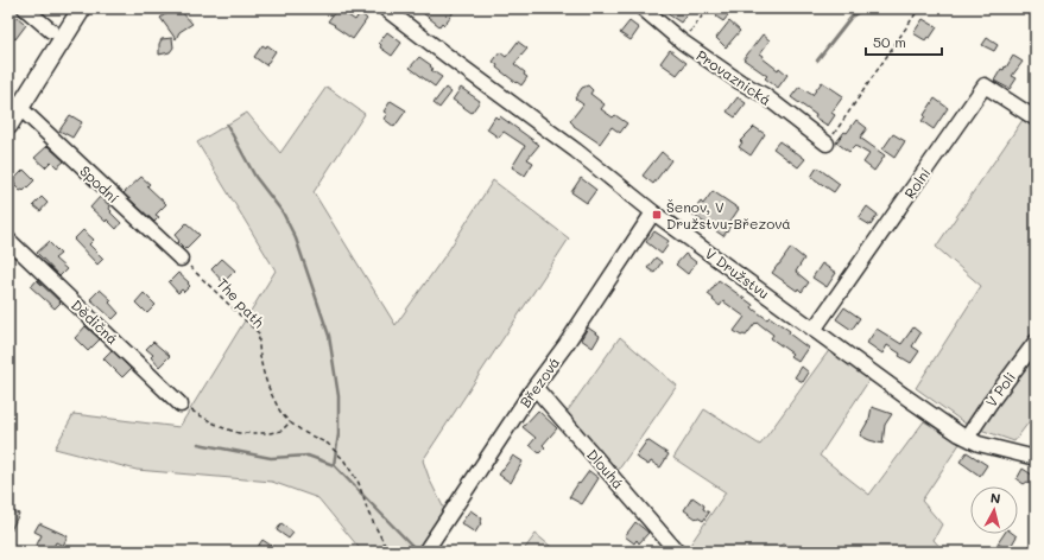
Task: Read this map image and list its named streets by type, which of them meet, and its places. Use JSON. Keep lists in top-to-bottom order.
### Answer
{
  "streets": {
    "street": [
      "Provaznická",
      "Rolní",
      "Spodní",
      "V Družstvu",
      "Dědičná",
      "Březová",
      "V Poli",
      "Dlouhá"
    ],
    "path": ["The path"]
  },
  "crossings": [
    ["Rolní", "V Družstvu"],
    ["Spodní", "The path"],
    ["V Družstvu", "Březová"],
    ["V Družstvu", "V Poli"],
    ["Březová", "Dlouhá"]
  ],
  "places": {
    "transit": ["Šenov, V Družstvu-Březová"]
  },
  "scale_bar": "50 m",
  "north": "top"
}
